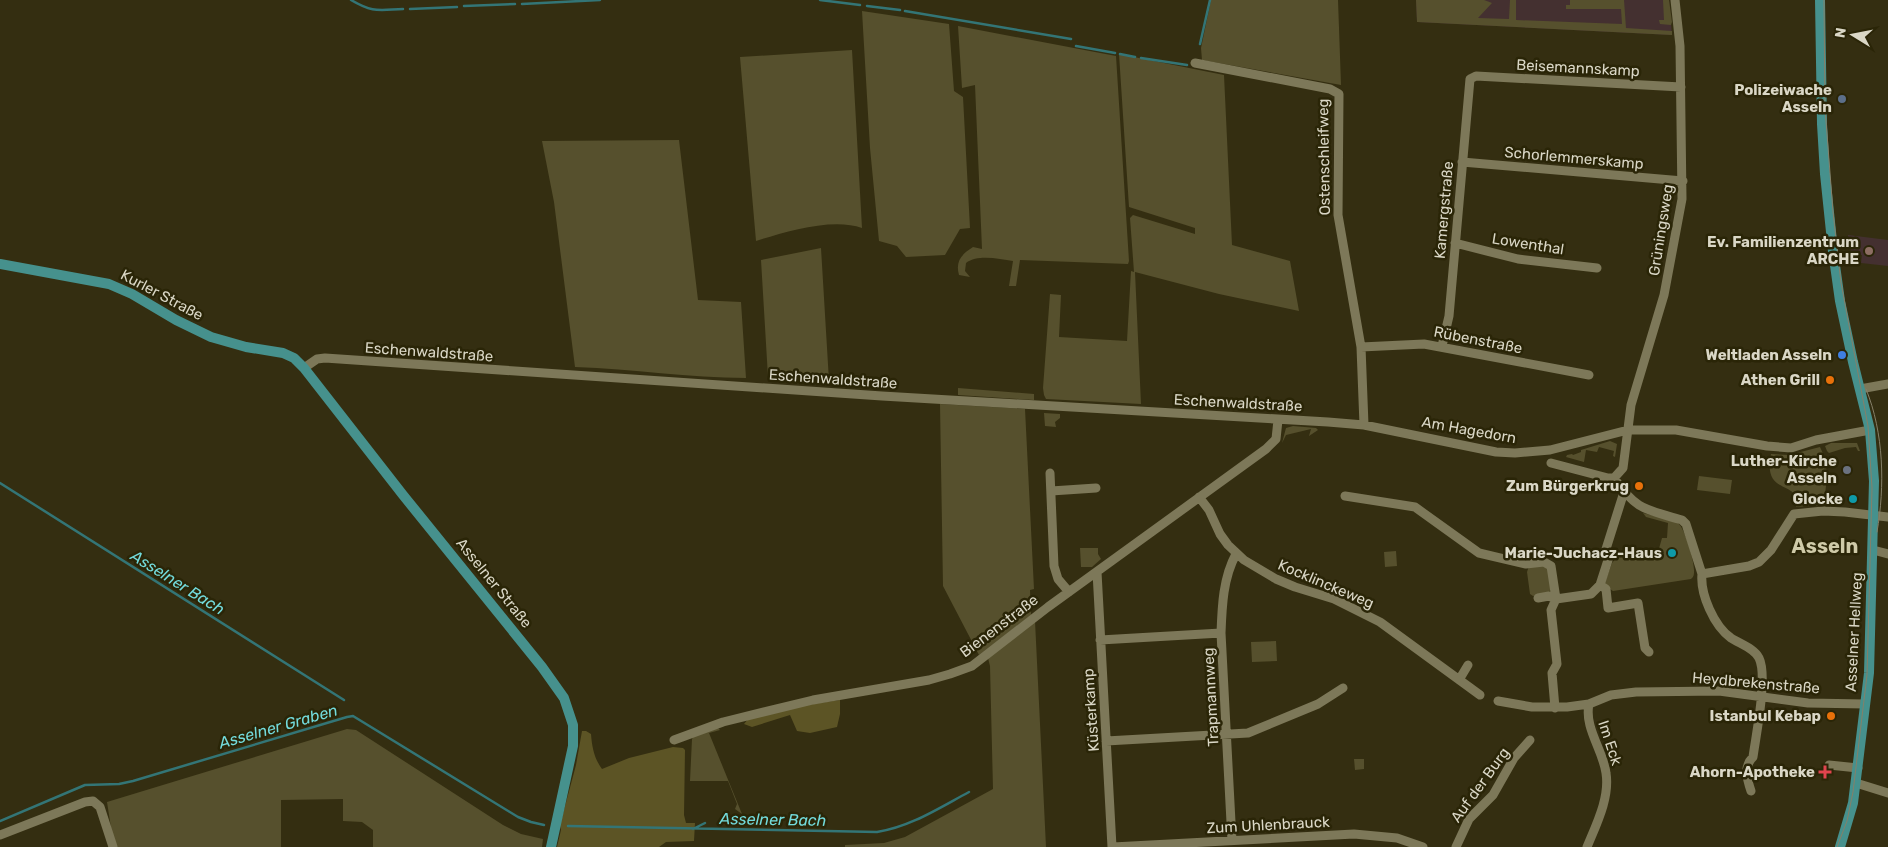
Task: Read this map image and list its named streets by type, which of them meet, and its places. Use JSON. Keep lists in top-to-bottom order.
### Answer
{
  "streets": {
    "main road": ["Kurler Straße", "Asselner Straße", "Asselner Hellweg"],
    "street": [
      "Beisemannskamp",
      "Ostenschleifweg",
      "Schorlemmerskamp",
      "Kamergstraße",
      "Grüningsweg",
      "Lowenthal",
      "Rübenstraße",
      "Eschenwaldstraße",
      "Am Hagedorn",
      "Kocklinckeweg",
      "Bienenstraße",
      "Heydbrekenstraße",
      "Trapmannweg",
      "Küsterkamp",
      "Im Eck",
      "Auf der Burg",
      "Zum Uhlenbrauck"
    ]
  },
  "crossings": [
    ["Beisemannskamp", "Kamergstraße"],
    ["Beisemannskamp", "Grüningsweg"],
    ["Ostenschleifweg", "Rübenstraße"],
    ["Ostenschleifweg", "Eschenwaldstraße"],
    ["Ostenschleifweg", "Am Hagedorn"],
    ["Schorlemmerskamp", "Kamergstraße"],
    ["Schorlemmerskamp", "Grüningsweg"],
    ["Kamergstraße", "Lowenthal"],
    ["Kamergstraße", "Rübenstraße"],
    ["Grüningsweg", "Am Hagedorn"],
    ["Kurler Straße", "Eschenwaldstraße"],
    ["Kurler Straße", "Asselner Straße"],
    ["Eschenwaldstraße", "Am Hagedorn"],
    ["Eschenwaldstraße", "Asselner Straße"],
    ["Eschenwaldstraße", "Bienenstraße"],
    ["Am Hagedorn", "Asselner Hellweg"],
    ["Kocklinckeweg", "Bienenstraße"],
    ["Kocklinckeweg", "Trapmannweg"],
    ["Bienenstraße", "Küsterkamp"],
    ["Asselner Hellweg", "Heydbrekenstraße"],
    ["Heydbrekenstraße", "Im Eck"],
    ["Trapmannweg", "Zum Uhlenbrauck"],
    ["Küsterkamp", "Zum Uhlenbrauck"]
  ],
  "districts": ["Asseln"],
  "water": ["Asselner Bach", "Asselner Graben"],
  "places": {
    "other": [
      "Polizeiwache Asseln",
      "Ev. Familienzentrum ARCHE",
      "Weltladen Asseln",
      "Athen Grill",
      "Luther-Kirche Asseln",
      "Zum Bürgerkrug",
      "Glocke",
      "Marie-Juchacz-Haus",
      "Istanbul Kebap"
    ],
    "health": ["Ahorn-Apotheke"]
  },
  "north": "left"
}
